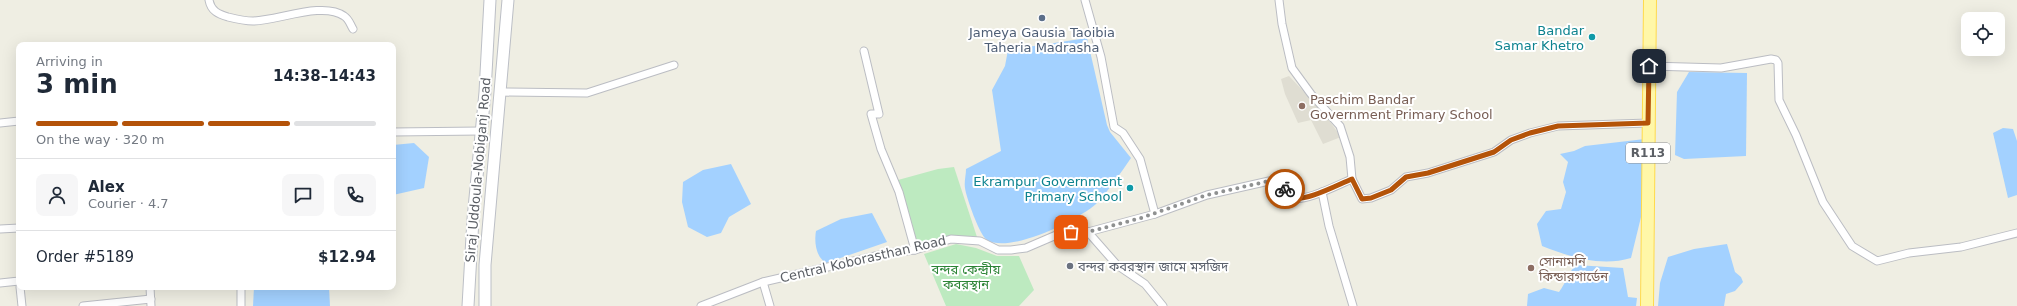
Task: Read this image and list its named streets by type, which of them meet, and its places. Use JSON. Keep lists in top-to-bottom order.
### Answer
{
  "streets": {
    "main road": ["R113", "Siraj Uddoula-Nobiganj Road"],
    "street": ["Central Koborasthan Road"]
  },
  "parks": ["বন্দর কেন্দ্রীয় কবরস্থান"],
  "places": [
    "Jameya Gausia Taoibia Taheria Madrasha",
    "Bandar Samar Khetro",
    "Paschim Bandar Government Primary School",
    "Ekrampur Government Primary School",
    "বন্দর কবরস্থান জামে মসজিদ",
    "সোনামনি কিন্ডারগার্ডেন"
  ],
  "page": {
    "heading": ["3 min", "Arriving in", "14:38–14:43"],
    "panel": [
      "Alex",
      "Courier · 4.7",
      "Order #5189",
      "$12.94"
    ],
    "bar": "On the way · 320 m"
  }
}
